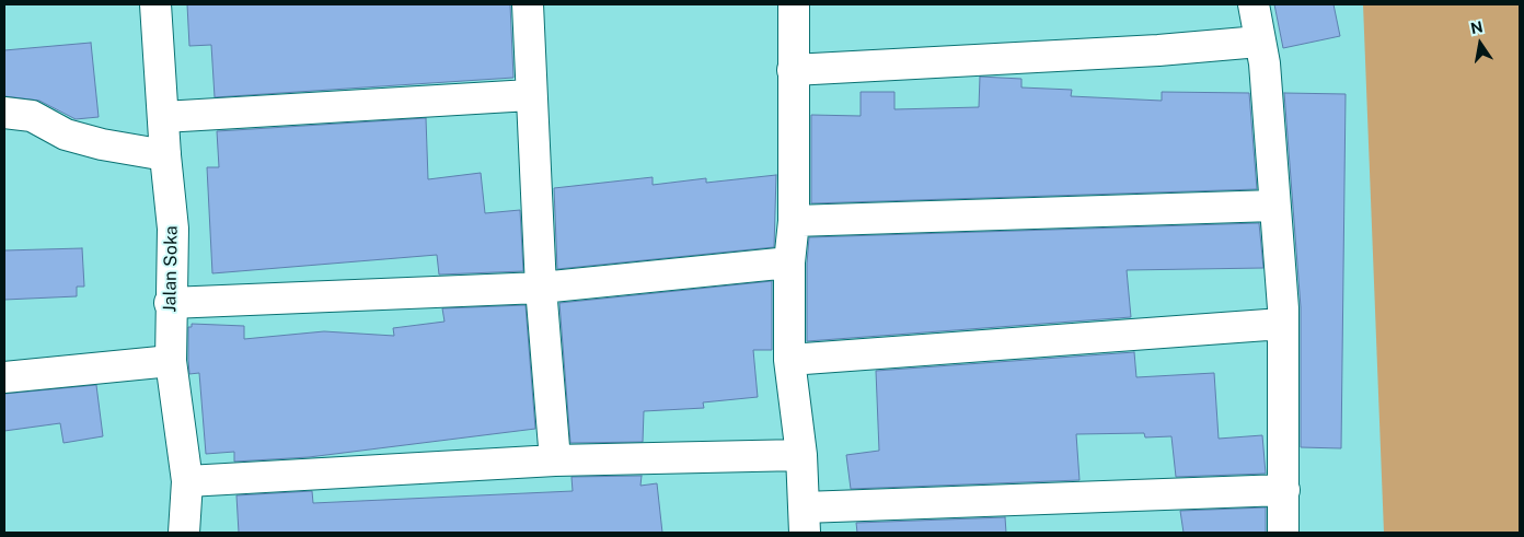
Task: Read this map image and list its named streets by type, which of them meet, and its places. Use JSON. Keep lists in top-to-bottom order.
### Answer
{
  "streets": {
    "street": ["Jalan Soka"]
  },
  "north": "top"
}
